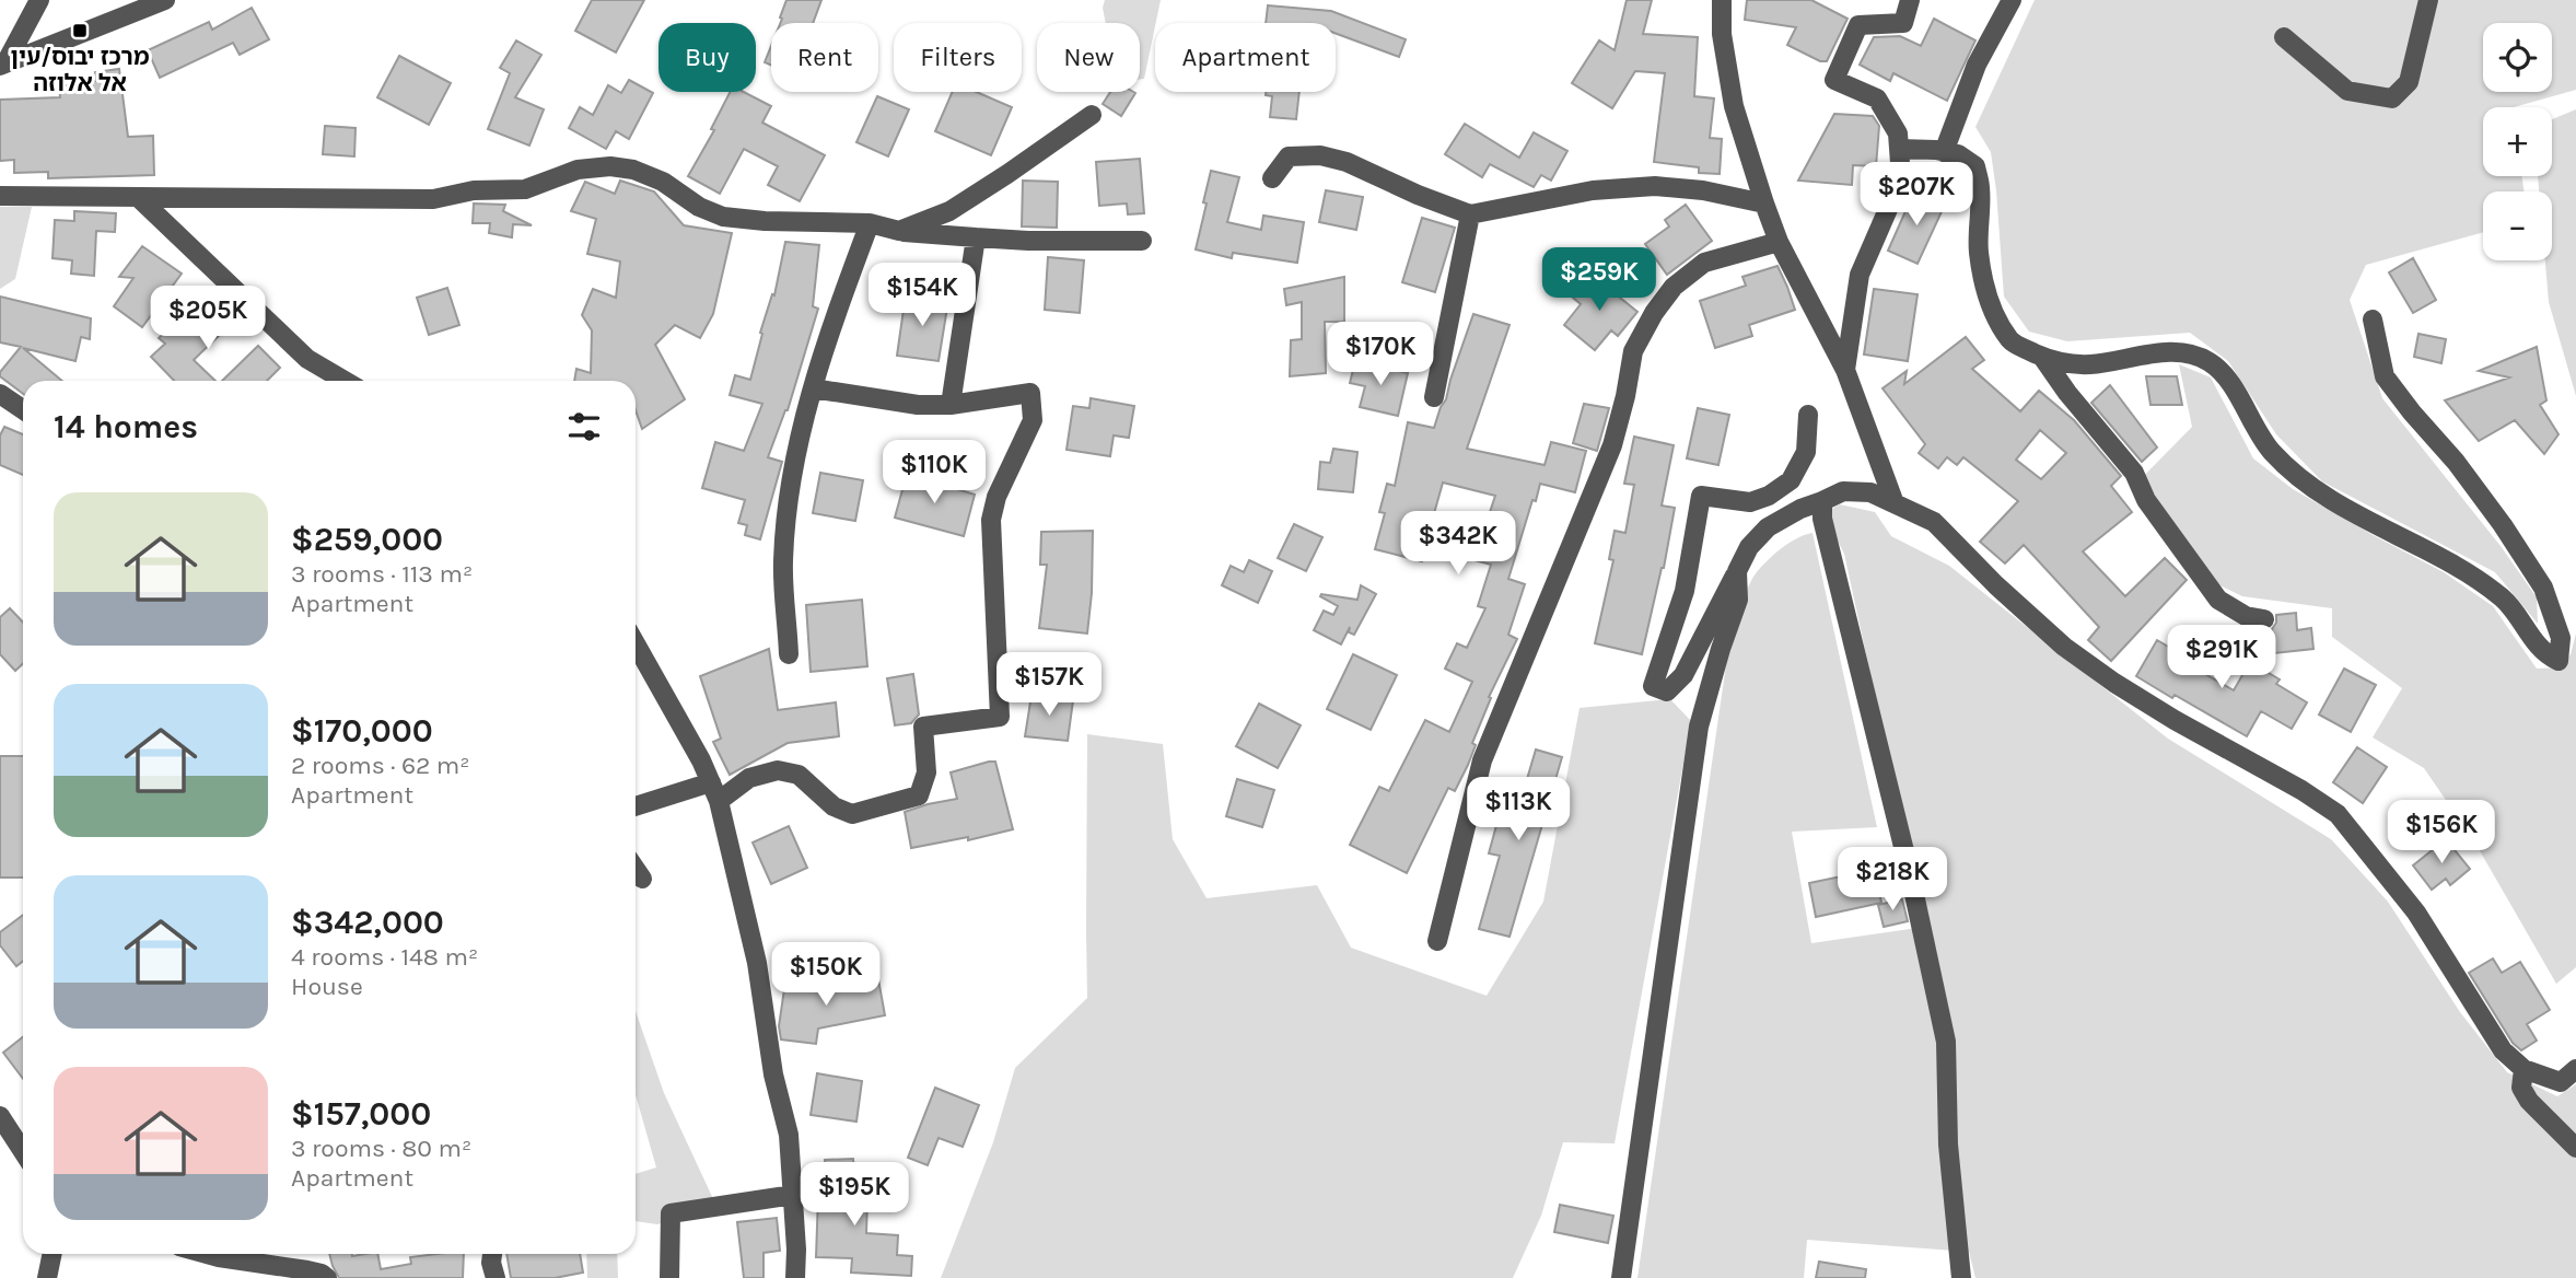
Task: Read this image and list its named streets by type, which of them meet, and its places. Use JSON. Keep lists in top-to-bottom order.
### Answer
{
  "places": {
    "transit": ["מרכז יבוס/עין אל אלוזה"]
  },
  "page": {
    "map_buttons": ["+", "−"],
    "chip": [
      "Buy",
      "Rent",
      "Filters",
      "New",
      "Apartment"
    ],
    "price": [
      "$207K",
      "$259K",
      "$154K",
      "$205K",
      "$170K",
      "$110K",
      "$342K",
      "$291K",
      "$157K",
      "$113K",
      "$156K",
      "$218K",
      "$150K",
      "$195K"
    ],
    "heading": "14 homes",
    "list": [
      {
        "name": "$259,000",
        "note": "3 rooms · 113 m² · Apartment"
      },
      {
        "name": "$170,000",
        "note": "2 rooms · 62 m² · Apartment"
      },
      {
        "name": "$342,000",
        "note": "4 rooms · 148 m² · House"
      },
      {
        "name": "$157,000",
        "note": "3 rooms · 80 m² · Apartment"
      }
    ]
  }
}
